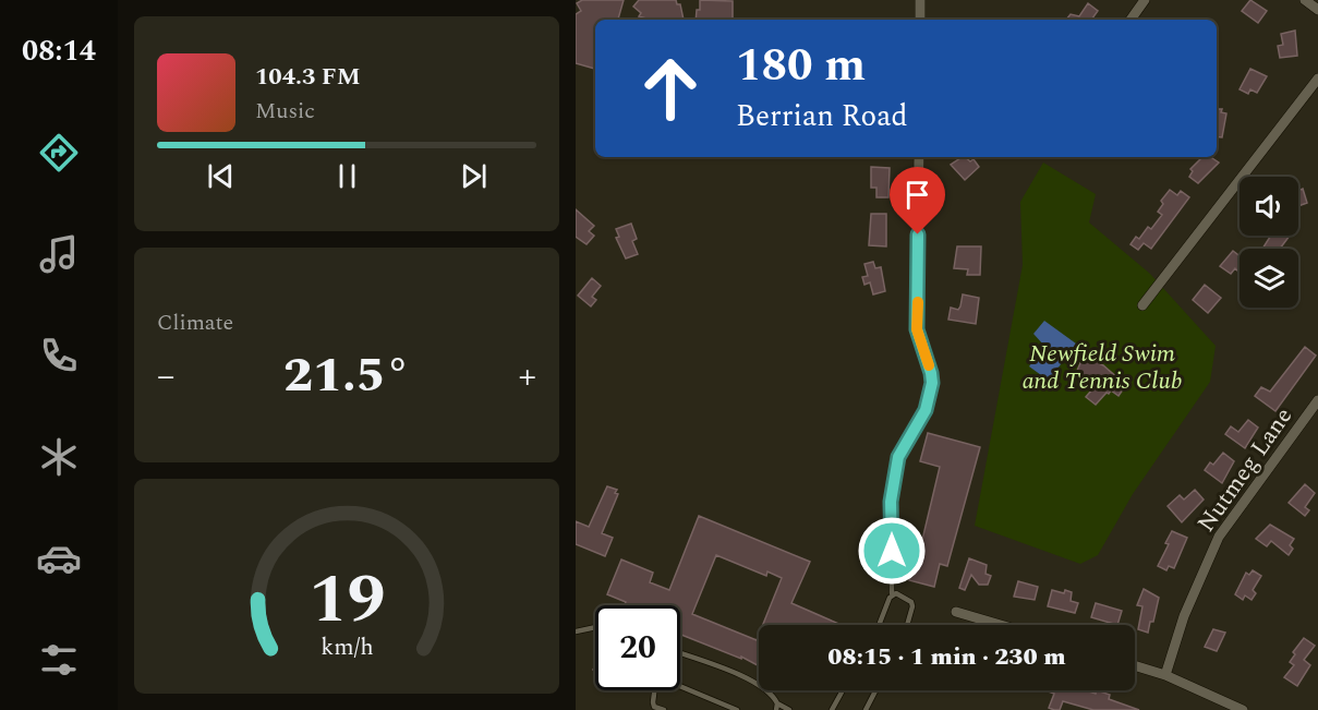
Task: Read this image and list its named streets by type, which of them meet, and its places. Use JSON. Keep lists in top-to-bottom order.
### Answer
{
  "streets": {
    "street": ["Nutmeg Lane"]
  },
  "parks": ["Newfield Swim and Tennis Club"],
  "page": {
    "tabs": "08:14",
    "turn": ["180 m", "Berrian Road"],
    "song": ["104.3 FM", "Music"],
    "tile": "Climate",
    "heat": ["−", "21.5°", "+"],
    "limit": "20",
    "trip": "08:15 · 1 min · 230 m",
    "gauge": ["19", "km/h"]
  }
}
